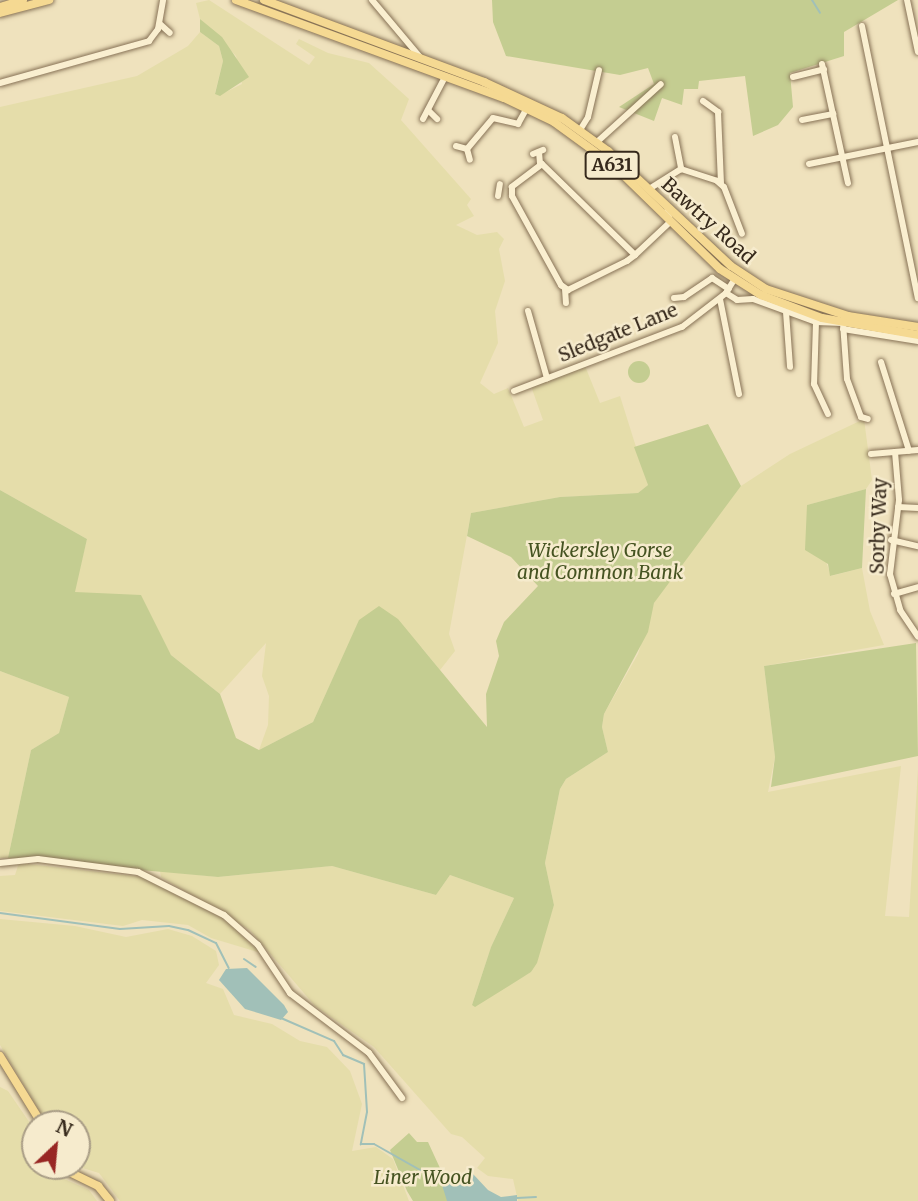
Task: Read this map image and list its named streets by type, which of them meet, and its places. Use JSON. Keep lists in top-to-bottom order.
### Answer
{
  "streets": {
    "main road": ["A631", "Bawtry Road"],
    "street": ["Sledgate Lane", "Sorby Way"]
  },
  "crossings": [
    ["A631", "Bawtry Road"],
    ["Bawtry Road", "Sledgate Lane"]
  ],
  "parks": ["Wickersley Gorse and Common Bank", "Liner Wood"],
  "north": "top right"
}
